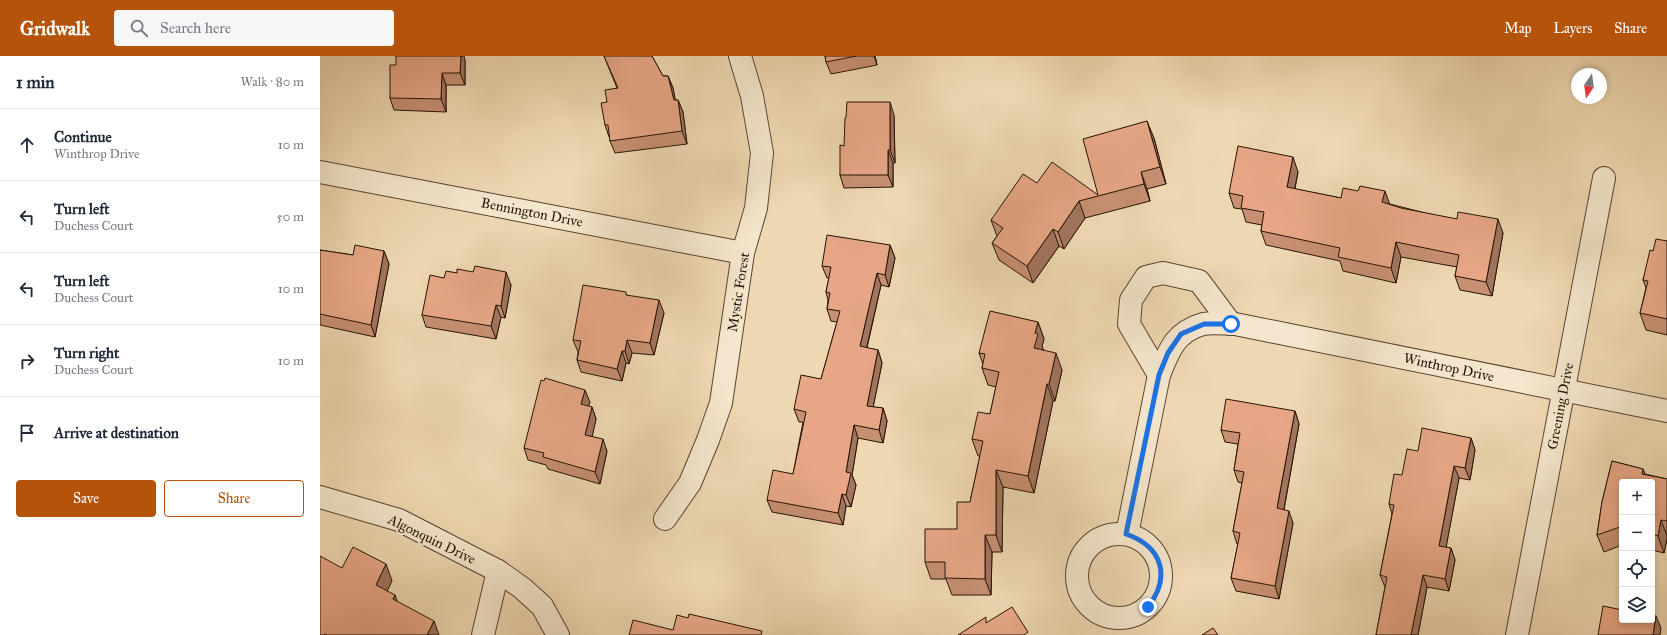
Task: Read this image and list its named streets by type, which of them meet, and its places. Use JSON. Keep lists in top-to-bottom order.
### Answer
{
  "streets": {
    "street": [
      "Bennington Drive",
      "Mystic Forest",
      "Winthrop Drive",
      "Greening Drive",
      "Algonquin Drive"
    ]
  },
  "crossings": [
    ["Bennington Drive", "Mystic Forest"],
    ["Winthrop Drive", "Greening Drive"]
  ],
  "north": "bottom",
  "page": {
    "header": "Gridwalk",
    "search": "Search here",
    "nav": ["Map", "Layers", "Share"],
    "heading": ["1 min", "Walk · 80 m"],
    "list": [
      ["Continue", "Winthrop Drive", "10 m"],
      ["Turn left", "Duchess Court", "50 m"],
      ["Turn left", "Duchess Court", "10 m"],
      ["Turn right", "Duchess Court", "10 m"],
      "Arrive at destination"
    ],
    "buttons": ["Save", "Share"],
    "map_buttons": ["+", "−"]
  }
}
